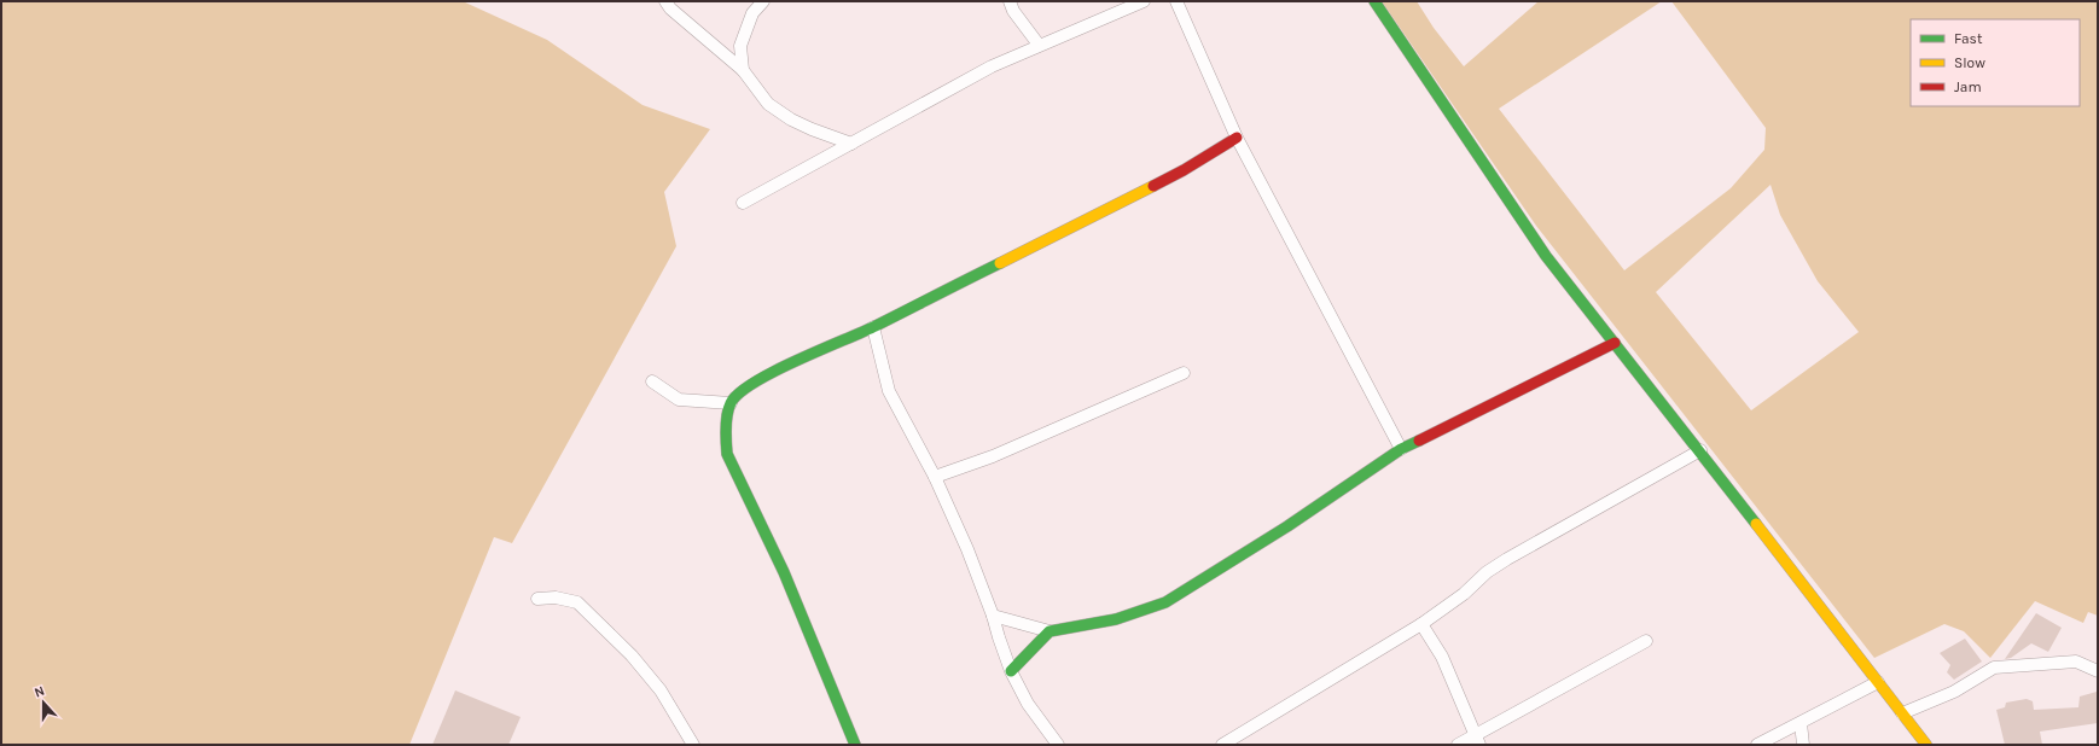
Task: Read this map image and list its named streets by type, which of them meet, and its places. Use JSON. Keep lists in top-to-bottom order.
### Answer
{
  "legend": ["Fast", "Slow", "Jam"],
  "north": "top"
}
